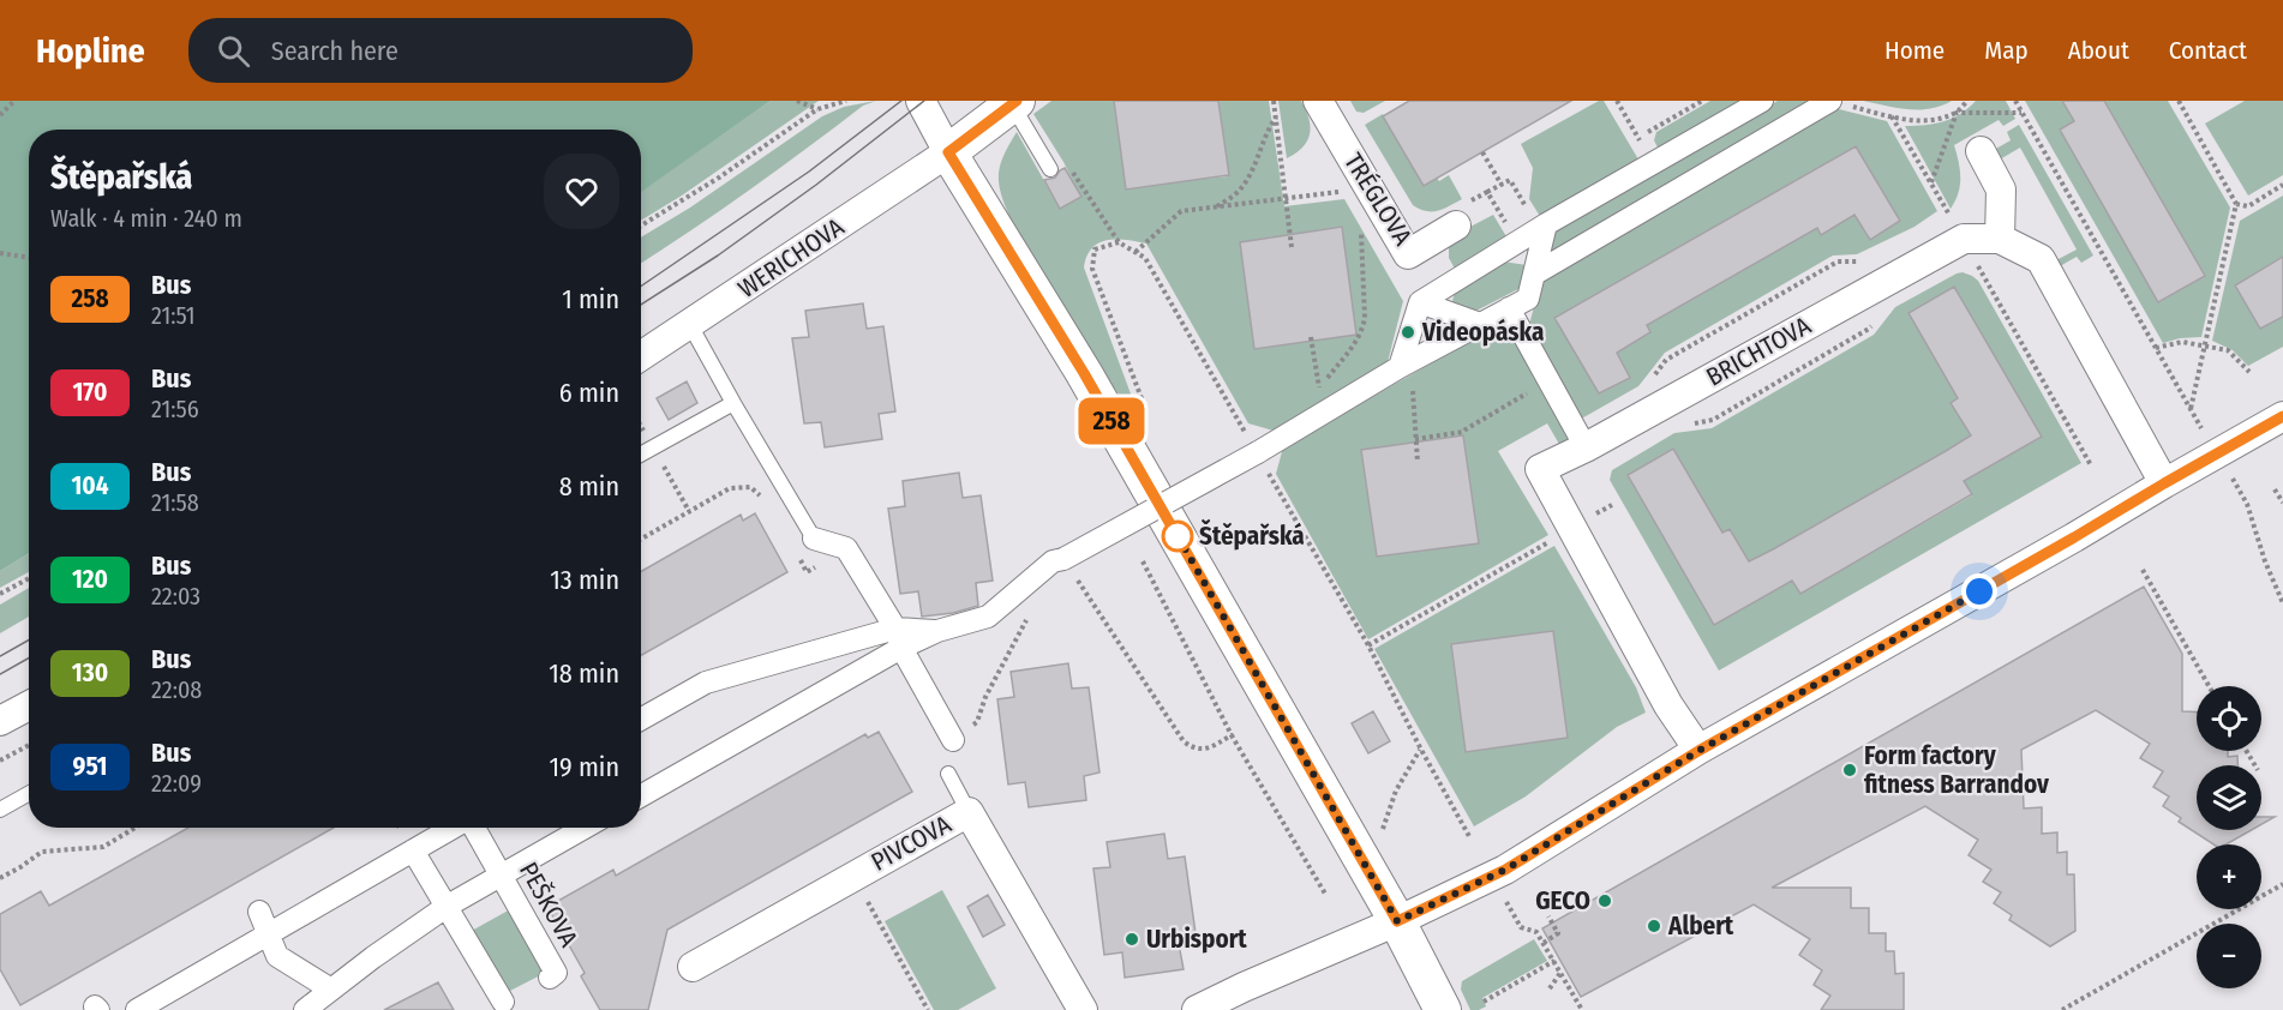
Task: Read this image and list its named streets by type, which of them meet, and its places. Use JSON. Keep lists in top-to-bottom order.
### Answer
{
  "streets": {
    "street": [
      "TRÉGLOVA",
      "WERICHOVA",
      "BRICHTOVA",
      "PIVCOVA",
      "PEŠKOVA"
    ]
  },
  "places": [
    "Videopáska",
    "Štěpařská",
    "Form factory fitness Barrandov",
    "GECO",
    "Albert",
    "Urbisport"
  ],
  "lines": ["bus line 258"],
  "page": {
    "header": "Hopline",
    "search": "Search here",
    "nav": [
      "Home",
      "Map",
      "About",
      "Contact"
    ],
    "on_map": "258",
    "heading": ["Štěpařská", "Walk · 4 min · 240 m"],
    "list": [
      {
        "mark": "258",
        "name": "Bus",
        "note": "21:51",
        "value": "1 min"
      },
      {
        "mark": "170",
        "name": "Bus",
        "note": "21:56",
        "value": "6 min"
      },
      {
        "mark": "104",
        "name": "Bus",
        "note": "21:58",
        "value": "8 min"
      },
      {
        "mark": "120",
        "name": "Bus",
        "note": "22:03",
        "value": "13 min"
      },
      {
        "mark": "130",
        "name": "Bus",
        "note": "22:08",
        "value": "18 min"
      },
      {
        "mark": "951",
        "name": "Bus",
        "note": "22:09",
        "value": "19 min"
      }
    ],
    "map_buttons": ["+", "−"]
  }
}
